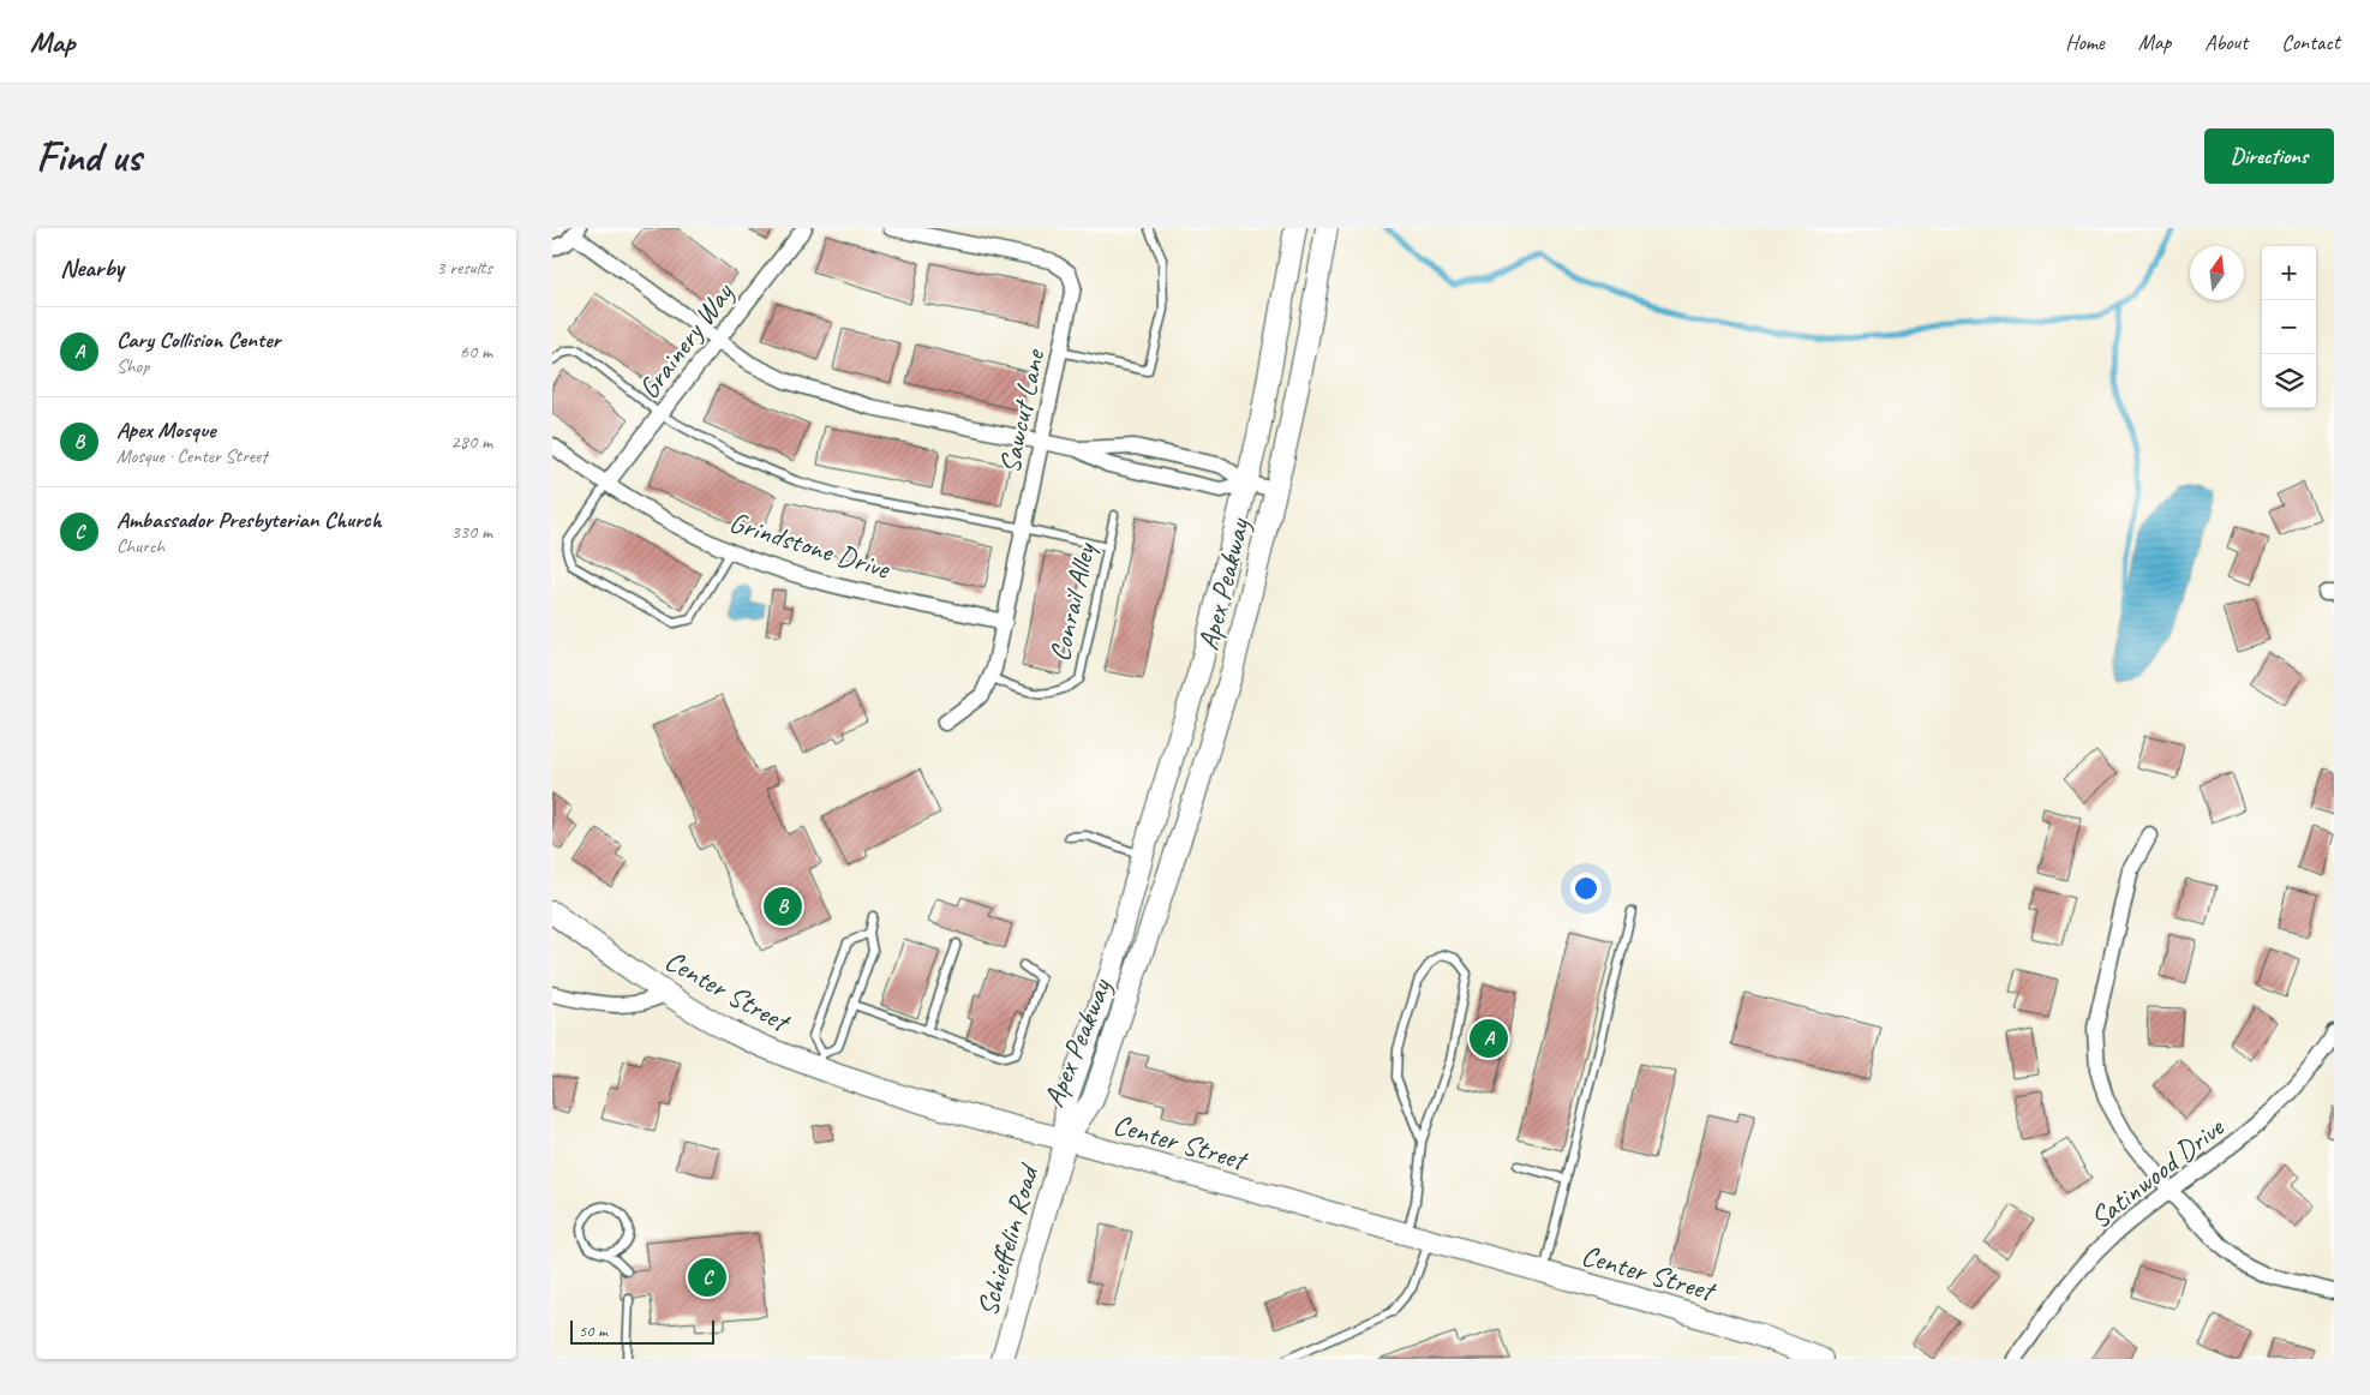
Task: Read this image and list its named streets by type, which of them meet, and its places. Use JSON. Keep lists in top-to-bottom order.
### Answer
{
  "streets": {
    "main road": ["Apex Peakway", "Center Street", "Schieffelin Road"],
    "street": [
      "Grainery Way",
      "Sawcut Lane",
      "Grindstone Drive",
      "Satinwood Drive"
    ],
    "lane": ["Conrail Alley"]
  },
  "crossings": [
    ["Grainery Way", "Grindstone Drive"],
    ["Sawcut Lane", "Grindstone Drive"],
    ["Sawcut Lane", "Conrail Alley"],
    ["Apex Peakway", "Center Street"],
    ["Apex Peakway", "Schieffelin Road"],
    ["Center Street", "Schieffelin Road"]
  ],
  "scale_bar": "50 m",
  "north": "top",
  "page": {
    "header": "Map",
    "nav": [
      "Home",
      "Map",
      "About",
      "Contact"
    ],
    "buttons": "Directions",
    "title": "Find us",
    "heading": ["Nearby", "3 results"],
    "map_buttons": ["+", "−"],
    "list": [
      {
        "mark": "A",
        "name": "Cary Collision Center",
        "note": "Shop",
        "value": "60 m"
      },
      {
        "mark": "B",
        "name": "Apex Mosque",
        "note": "Mosque · Center Street",
        "value": "280 m"
      },
      {
        "mark": "C",
        "name": "Ambassador Presbyterian Church",
        "note": "Church",
        "value": "330 m"
      }
    ],
    "pins": ["B", "A", "C"],
    "scale": "50 m"
  }
}
